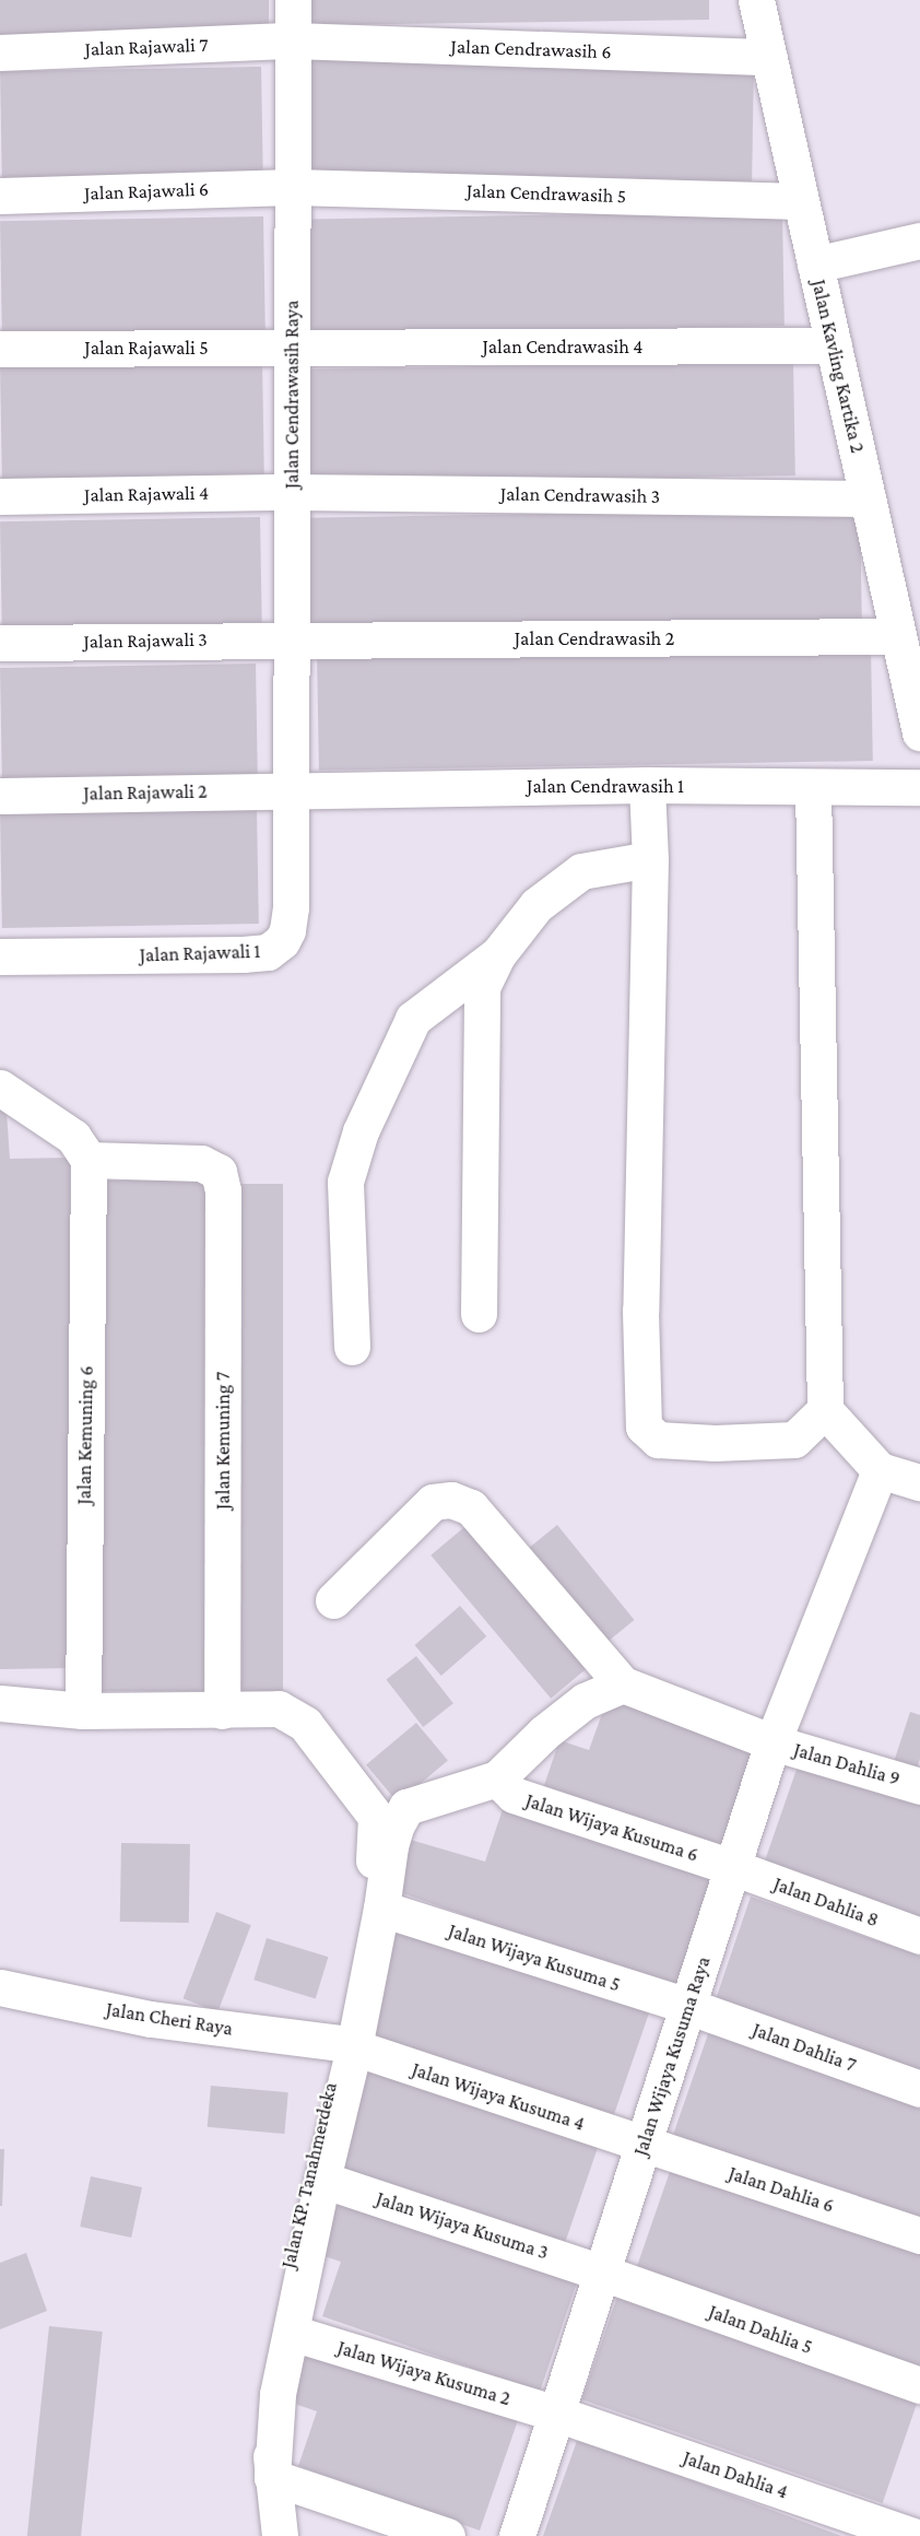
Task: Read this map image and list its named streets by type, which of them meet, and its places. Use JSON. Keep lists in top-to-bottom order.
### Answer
{
  "streets": {
    "street": [
      "Jalan Rajawali 7",
      "Jalan Cendrawasih 6",
      "Jalan Rajawali 6",
      "Jalan Cendrawasih 5",
      "Jalan Cendrawasih 4",
      "Jalan Rajawali 5",
      "Jalan Kavling Kartika 2",
      "Jalan Cendrawasih Raya",
      "Jalan Rajawali 4",
      "Jalan Cendrawasih 3",
      "Jalan Cendrawasih 2",
      "Jalan Rajawali 3",
      "Jalan Cendrawasih 1",
      "Jalan Rajawali 2",
      "Jalan Rajawali 1",
      "Jalan Kemuning 6",
      "Jalan Kemuning 7",
      "Jalan Dahlia 9",
      "Jalan Wijaya Kusuma 6",
      "Jalan Dahlia 8",
      "Jalan Wijaya Kusuma 5",
      "Jalan Cheri Raya",
      "Jalan Dahlia 7",
      "Jalan Wijaya Kusuma Raya",
      "Jalan Wijaya Kusuma 4",
      "Jalan KP. Tanahmerdeka",
      "Jalan Dahlia 6",
      "Jalan Wijaya Kusuma 3",
      "Jalan Dahlia 5",
      "Jalan Wijaya Kusuma 2",
      "Jalan Dahlia 4"
    ]
  },
  "crossings": [
    ["Jalan Rajawali 7", "Jalan Cendrawasih 6"],
    ["Jalan Rajawali 7", "Jalan Cendrawasih Raya"],
    ["Jalan Cendrawasih 6", "Jalan Kavling Kartika 2"],
    ["Jalan Cendrawasih 6", "Jalan Cendrawasih Raya"],
    ["Jalan Rajawali 6", "Jalan Cendrawasih 5"],
    ["Jalan Rajawali 6", "Jalan Cendrawasih Raya"],
    ["Jalan Cendrawasih 5", "Jalan Kavling Kartika 2"],
    ["Jalan Cendrawasih 5", "Jalan Cendrawasih Raya"],
    ["Jalan Cendrawasih 4", "Jalan Rajawali 5"],
    ["Jalan Cendrawasih 4", "Jalan Kavling Kartika 2"],
    ["Jalan Cendrawasih 4", "Jalan Cendrawasih Raya"],
    ["Jalan Rajawali 5", "Jalan Cendrawasih Raya"],
    ["Jalan Kavling Kartika 2", "Jalan Cendrawasih 3"],
    ["Jalan Kavling Kartika 2", "Jalan Cendrawasih 2"],
    ["Jalan Cendrawasih Raya", "Jalan Rajawali 4"],
    ["Jalan Cendrawasih Raya", "Jalan Cendrawasih 3"],
    ["Jalan Cendrawasih Raya", "Jalan Cendrawasih 2"],
    ["Jalan Cendrawasih Raya", "Jalan Rajawali 3"],
    ["Jalan Cendrawasih Raya", "Jalan Cendrawasih 1"],
    ["Jalan Cendrawasih Raya", "Jalan Rajawali 2"],
    ["Jalan Cendrawasih Raya", "Jalan Rajawali 1"],
    ["Jalan Rajawali 4", "Jalan Cendrawasih 3"],
    ["Jalan Cendrawasih 2", "Jalan Rajawali 3"],
    ["Jalan Cendrawasih 1", "Jalan Rajawali 2"],
    ["Jalan Cendrawasih 1", "Jalan Rajawali 1"],
    ["Jalan Rajawali 2", "Jalan Rajawali 1"],
    ["Jalan Kemuning 6", "Jalan Kemuning 7"],
    ["Jalan Dahlia 9", "Jalan Wijaya Kusuma Raya"],
    ["Jalan Wijaya Kusuma 6", "Jalan Dahlia 8"],
    ["Jalan Wijaya Kusuma 6", "Jalan Wijaya Kusuma Raya"],
    ["Jalan Dahlia 8", "Jalan Wijaya Kusuma Raya"],
    ["Jalan Wijaya Kusuma 5", "Jalan Dahlia 7"],
    ["Jalan Wijaya Kusuma 5", "Jalan Wijaya Kusuma Raya"],
    ["Jalan Cheri Raya", "Jalan Wijaya Kusuma 4"],
    ["Jalan Cheri Raya", "Jalan KP. Tanahmerdeka"],
    ["Jalan Dahlia 7", "Jalan Wijaya Kusuma Raya"],
    ["Jalan Wijaya Kusuma Raya", "Jalan Wijaya Kusuma 4"],
    ["Jalan Wijaya Kusuma Raya", "Jalan Dahlia 6"],
    ["Jalan Wijaya Kusuma Raya", "Jalan Wijaya Kusuma 3"],
    ["Jalan Wijaya Kusuma Raya", "Jalan Dahlia 5"],
    ["Jalan Wijaya Kusuma Raya", "Jalan Wijaya Kusuma 2"],
    ["Jalan Wijaya Kusuma Raya", "Jalan Dahlia 4"],
    ["Jalan Wijaya Kusuma 4", "Jalan KP. Tanahmerdeka"],
    ["Jalan Wijaya Kusuma 4", "Jalan Dahlia 6"],
    ["Jalan Wijaya Kusuma 3", "Jalan Dahlia 5"],
    ["Jalan Wijaya Kusuma 2", "Jalan Dahlia 4"]
  ]
}
